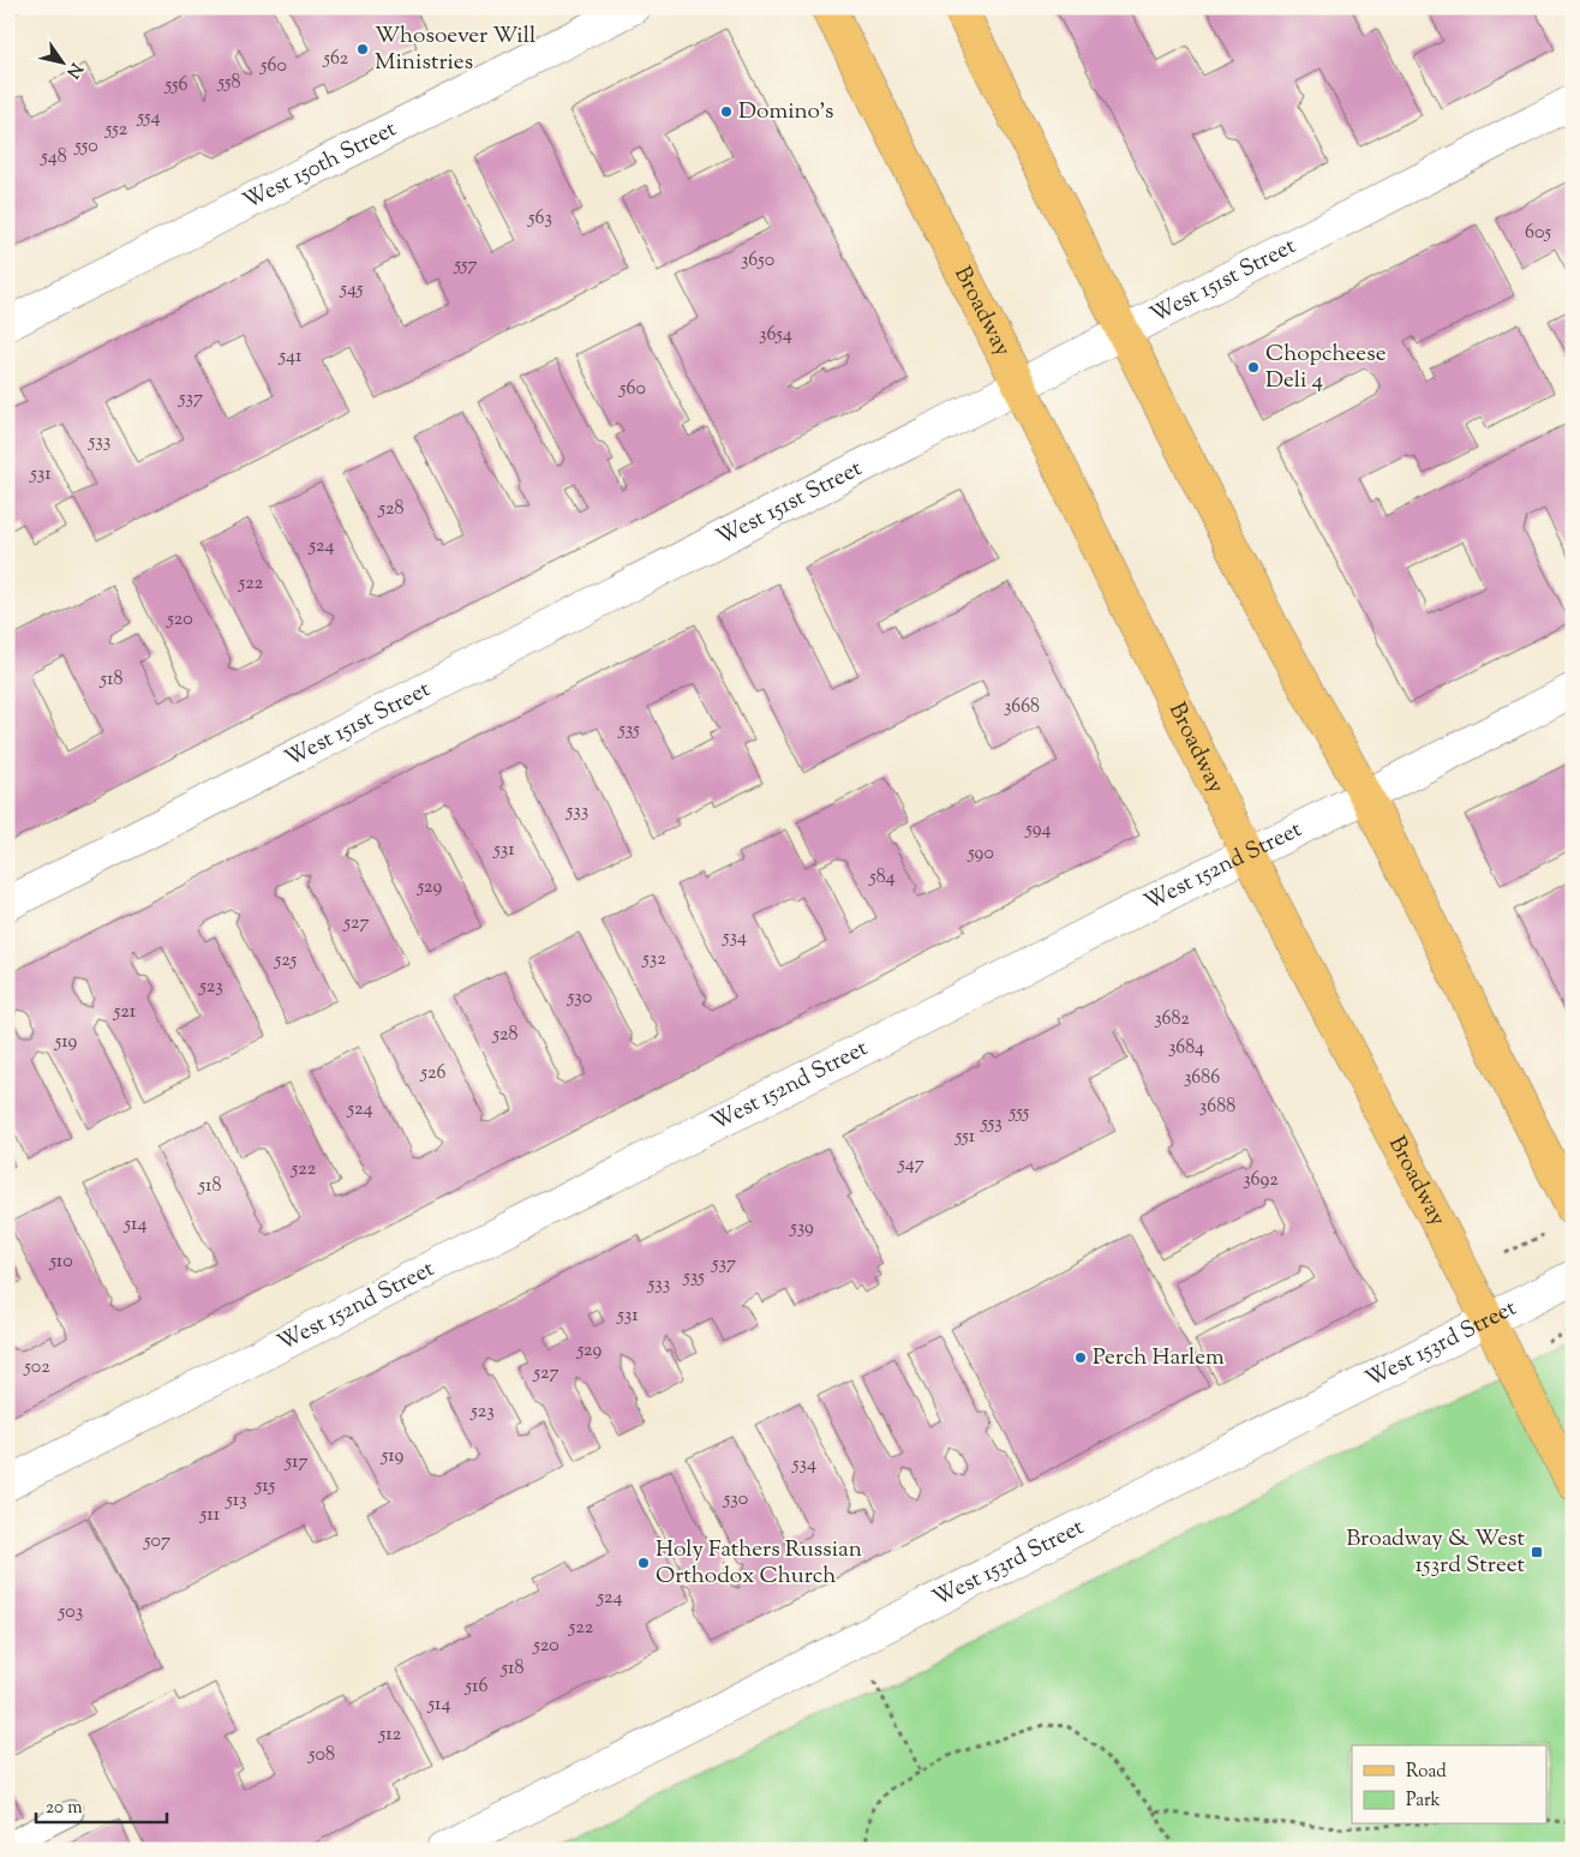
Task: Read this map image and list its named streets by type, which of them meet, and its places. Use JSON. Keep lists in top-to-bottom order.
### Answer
{
  "streets": {
    "main road": ["Broadway"],
    "street": [
      "West 150th Street",
      "West 151st Street",
      "West 152nd Street",
      "West 153rd Street"
    ]
  },
  "crossings": [
    ["West 151st Street", "Broadway"],
    ["Broadway", "West 152nd Street"],
    ["Broadway", "West 153rd Street"]
  ],
  "places": {
    "other": [
      "Whosoever Will Ministries",
      "Domino's",
      "Chopcheese Deli 4",
      "Perch Harlem",
      "Holy Fathers Russian Orthodox Church"
    ],
    "transit": ["Broadway & West 153rd Street"]
  },
  "house_numbers": [
    "562",
    "560",
    "558",
    "556",
    "554",
    "552",
    "550",
    "548",
    "563",
    "605",
    "3650",
    "557",
    "545",
    "3654",
    "541",
    "560",
    "537",
    "533",
    "531",
    "528",
    "524",
    "522",
    "520",
    "518",
    "3668",
    "535",
    "533",
    "594",
    "531",
    "590",
    "584",
    "529",
    "527",
    "534",
    "532",
    "525",
    "523",
    "530",
    "521",
    "3682",
    "528",
    "519",
    "3684",
    "526",
    "3686",
    "3688",
    "524",
    "555",
    "553",
    "551",
    "547",
    "522",
    "3692",
    "518",
    "514",
    "539",
    "510",
    "537",
    "535",
    "533",
    "531",
    "529",
    "502",
    "527",
    "523",
    "519",
    "517",
    "534",
    "515",
    "530",
    "513",
    "511",
    "507",
    "524",
    "503",
    "522",
    "520",
    "518",
    "516",
    "514",
    "512",
    "508"
  ],
  "legend": ["Road", "Park"],
  "scale_bar": "20 m",
  "north": "bottom right"
}
